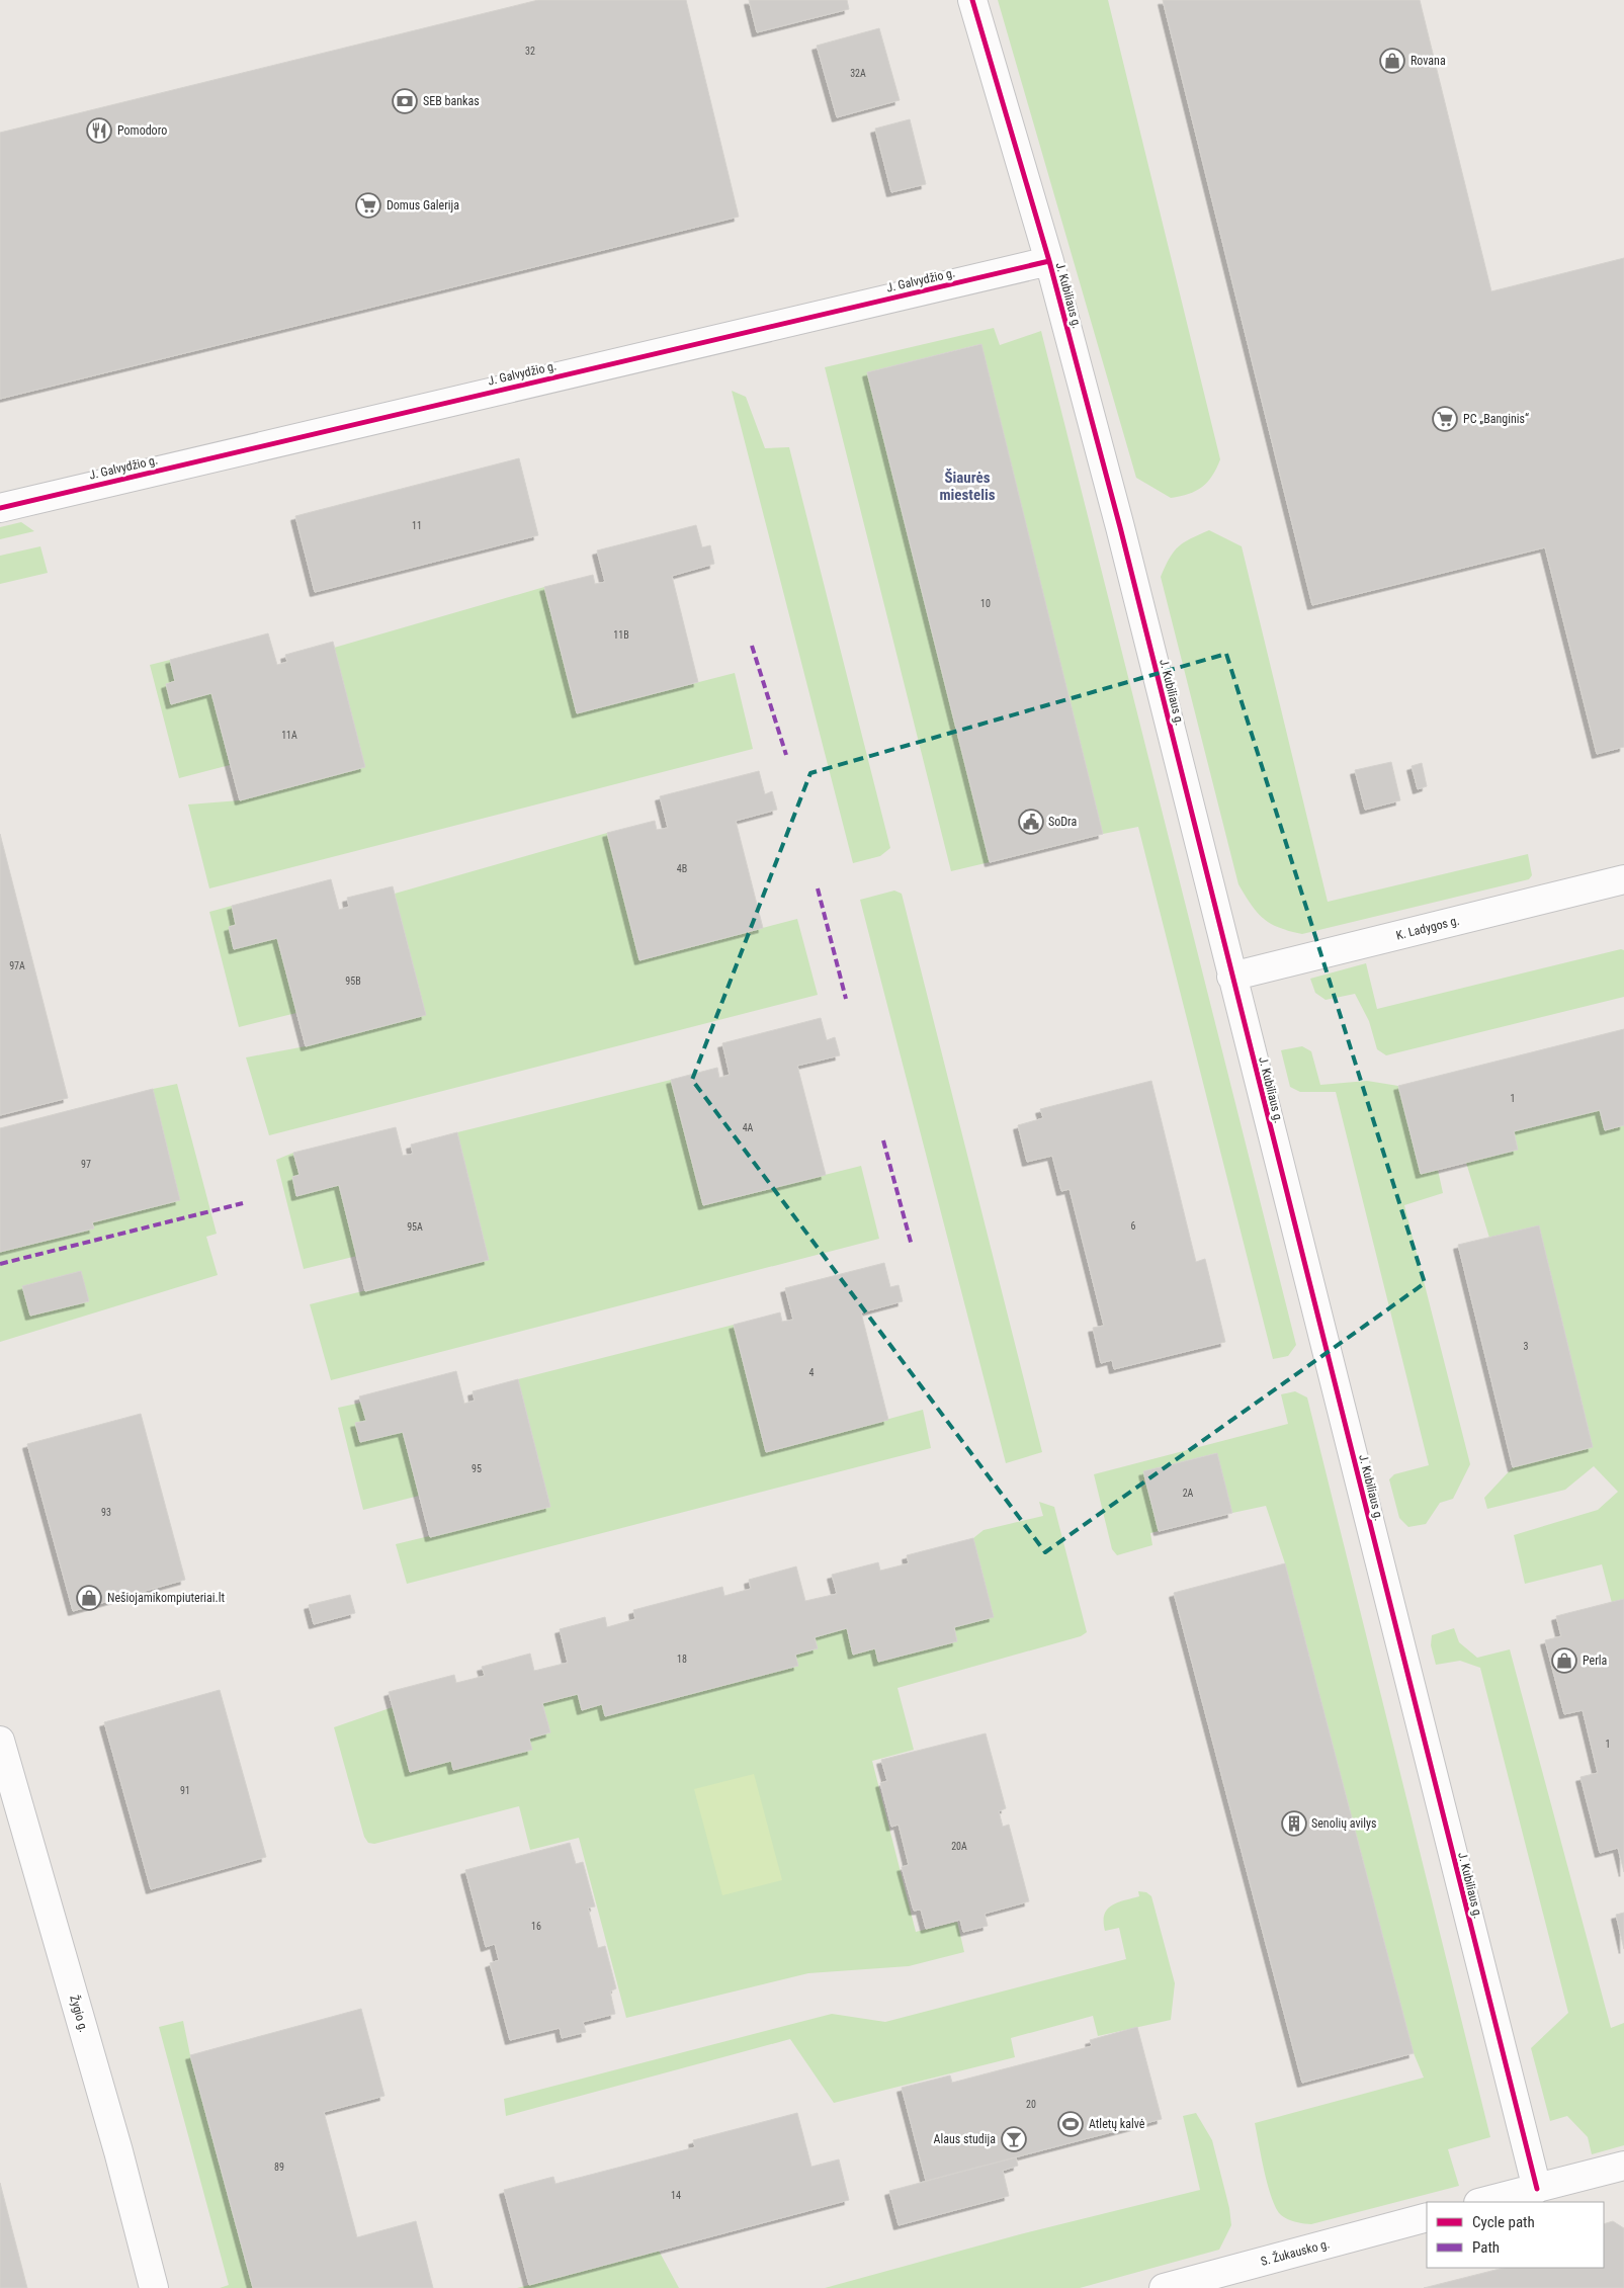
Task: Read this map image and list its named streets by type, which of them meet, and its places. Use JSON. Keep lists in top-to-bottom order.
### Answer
{
  "streets": {
    "street": [
      "J. Galvydžio g.",
      "J. Kubiliaus g.",
      "K. Ladygos g.",
      "Žygio g.",
      "S. Žukausko g."
    ]
  },
  "crossings": [
    ["J. Galvydžio g.", "J. Kubiliaus g."],
    ["J. Kubiliaus g.", "K. Ladygos g."]
  ],
  "districts": ["Šiaurės miestelis"],
  "places": {
    "shop": ["Rovana", "Nešiojamikompiuteriai.lt", "Perla"],
    "bank": ["SEB bankas"],
    "restaurant": ["Pomodoro"],
    "supermarket": ["Domus Galerija", "PC „Banginis“"],
    "public building": ["SoDra"],
    "building": ["Senolių avilys"],
    "sports": ["Atletų kalvė"],
    "bar": ["Alaus studija"]
  },
  "house_numbers": [
    "32",
    "32A",
    "11",
    "10",
    "11B",
    "11A",
    "4B",
    "97A",
    "95B",
    "1",
    "4A",
    "97",
    "6",
    "95A",
    "3",
    "4",
    "95",
    "2A",
    "93",
    "18",
    "1",
    "91",
    "20A",
    "16",
    "20",
    "89",
    "14"
  ],
  "legend": ["Cycle path", "Path"]
}
